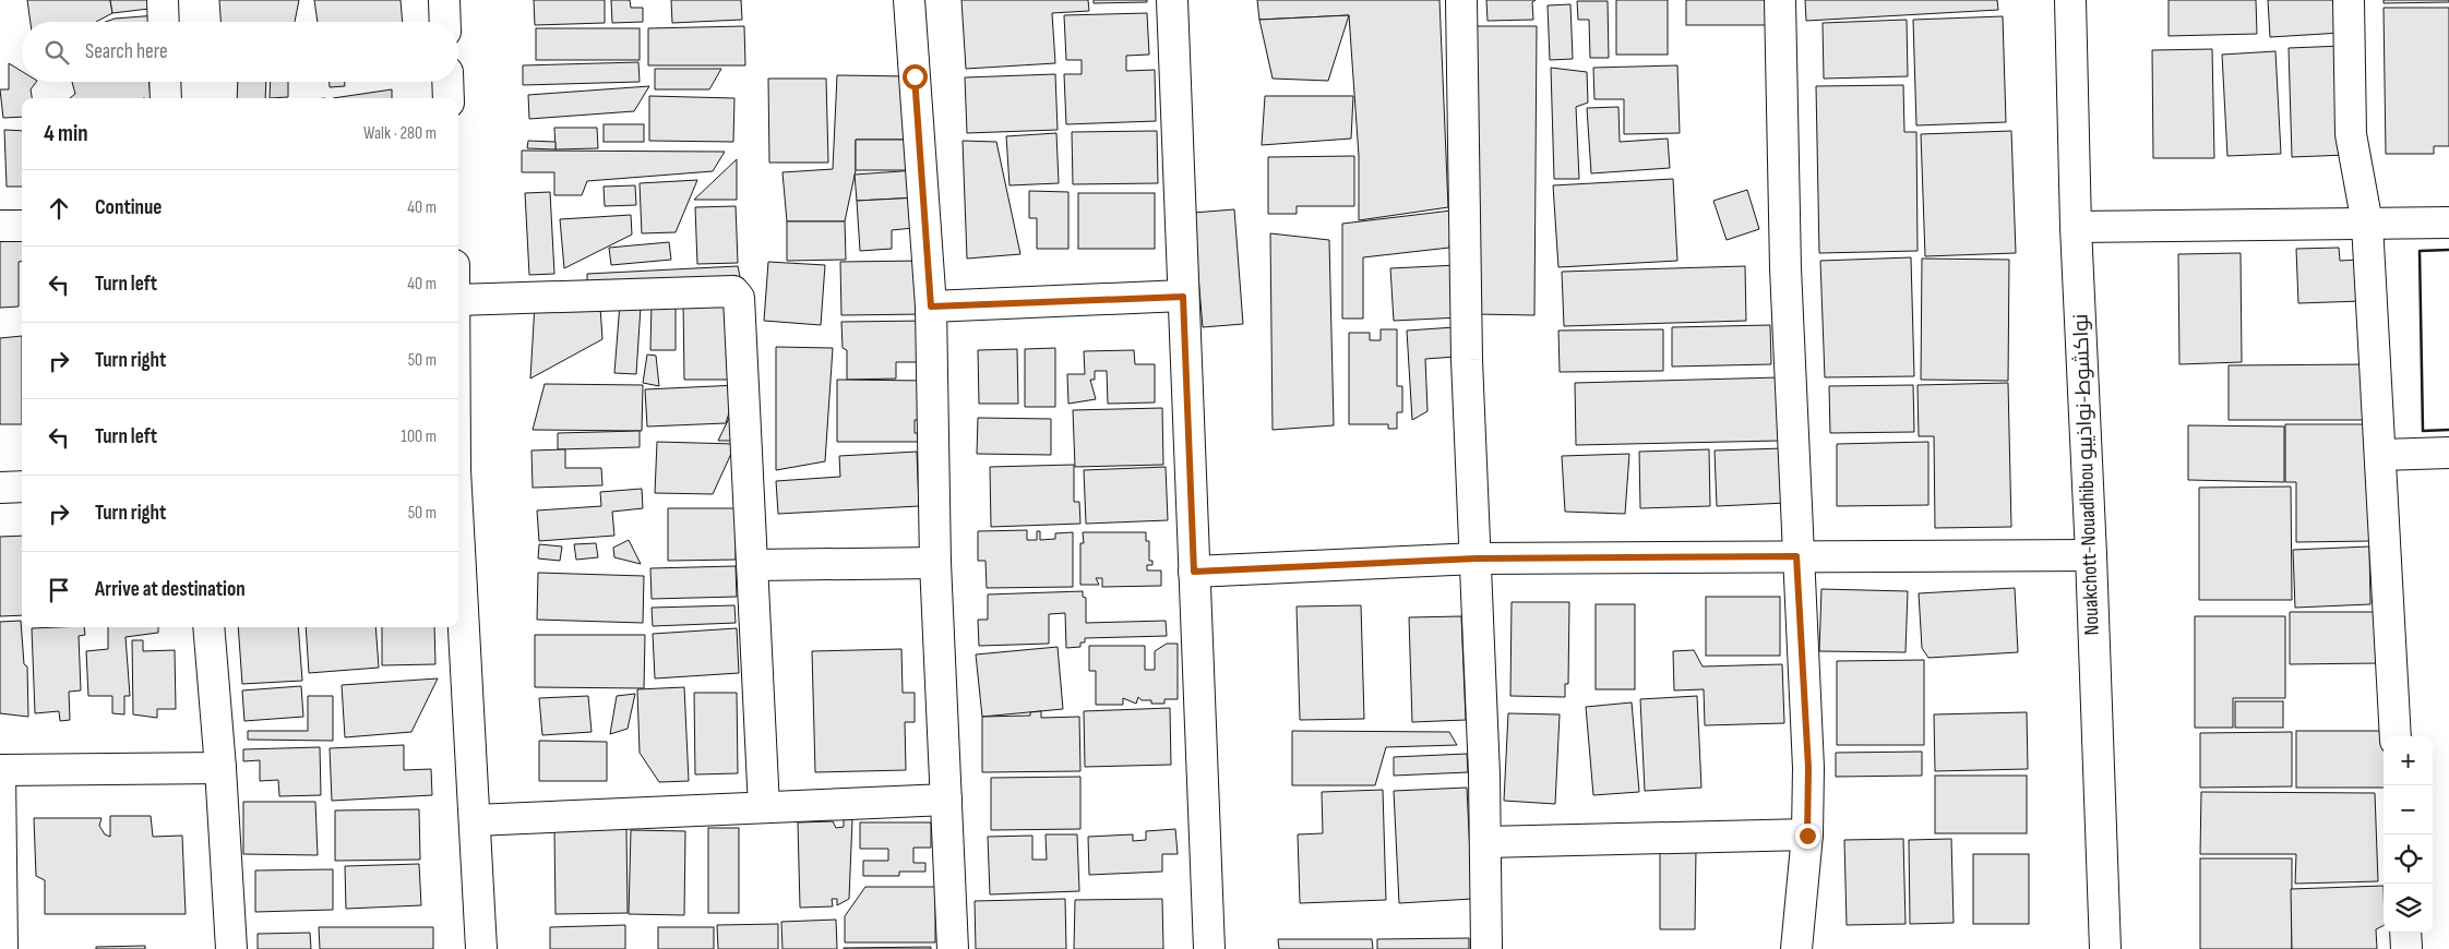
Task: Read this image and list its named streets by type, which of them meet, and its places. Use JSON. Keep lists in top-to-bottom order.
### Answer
{
  "streets": {
    "main road": ["Nouakchott-Nouadhibou نواكشوط-نواذيبو"]
  },
  "page": {
    "search": "Search here",
    "heading": ["4 min", "Walk · 280 m"],
    "list": [
      ["Continue", "40 m"],
      ["Turn left", "40 m"],
      ["Turn right", "50 m"],
      ["Turn left", "100 m"],
      ["Turn right", "50 m"],
      "Arrive at destination"
    ],
    "map_buttons": ["+", "−"]
  }
}
